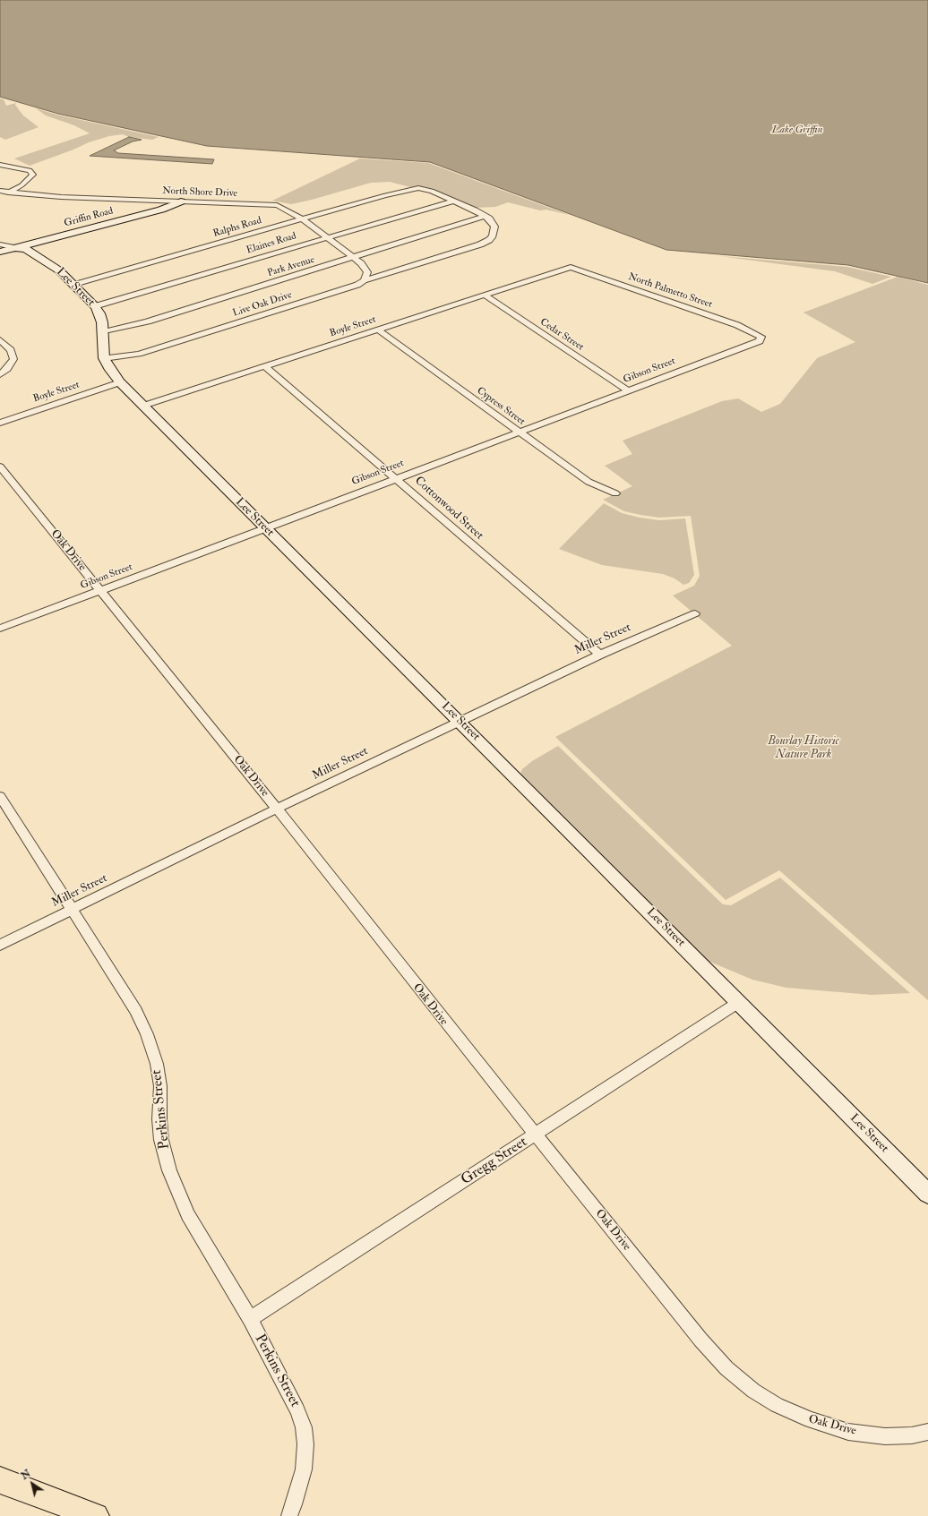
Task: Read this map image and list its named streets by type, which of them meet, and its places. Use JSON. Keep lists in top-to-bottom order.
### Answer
{
  "streets": {
    "street": [
      "North Shore Drive",
      "Griffin Road",
      "Ralphs Road",
      "Elaines Road",
      "Park Avenue",
      "Lee Street",
      "North Palmetto Street",
      "Live Oak Drive",
      "Boyle Street",
      "Cedar Street",
      "Gibson Street",
      "Cypress Street",
      "Cottonwood Street",
      "Oak Drive",
      "Miller Street",
      "Perkins Street",
      "Gregg Street"
    ]
  },
  "crossings": [
    ["North Shore Drive", "Griffin Road"],
    ["North Shore Drive", "Ralphs Road"],
    ["North Shore Drive", "Elaines Road"],
    ["North Shore Drive", "Park Avenue"],
    ["North Shore Drive", "Live Oak Drive"],
    ["Griffin Road", "Lee Street"],
    ["Ralphs Road", "Elaines Road"],
    ["Ralphs Road", "Park Avenue"],
    ["Ralphs Road", "Lee Street"],
    ["Ralphs Road", "Live Oak Drive"],
    ["Elaines Road", "Lee Street"],
    ["Park Avenue", "Lee Street"],
    ["Park Avenue", "Live Oak Drive"],
    ["Lee Street", "Live Oak Drive"],
    ["Lee Street", "Boyle Street"],
    ["Lee Street", "Gibson Street"],
    ["Lee Street", "Miller Street"],
    ["Lee Street", "Gregg Street"],
    ["North Palmetto Street", "Boyle Street"],
    ["North Palmetto Street", "Gibson Street"],
    ["Boyle Street", "Cedar Street"],
    ["Boyle Street", "Cypress Street"],
    ["Boyle Street", "Cottonwood Street"],
    ["Cedar Street", "Gibson Street"],
    ["Gibson Street", "Cypress Street"],
    ["Gibson Street", "Cottonwood Street"],
    ["Gibson Street", "Oak Drive"],
    ["Cottonwood Street", "Miller Street"],
    ["Oak Drive", "Miller Street"],
    ["Oak Drive", "Gregg Street"],
    ["Miller Street", "Perkins Street"],
    ["Perkins Street", "Gregg Street"]
  ],
  "water": ["Lake Griffin"],
  "parks": ["Bourlay Historic Nature Park"],
  "north": "top left"
}
